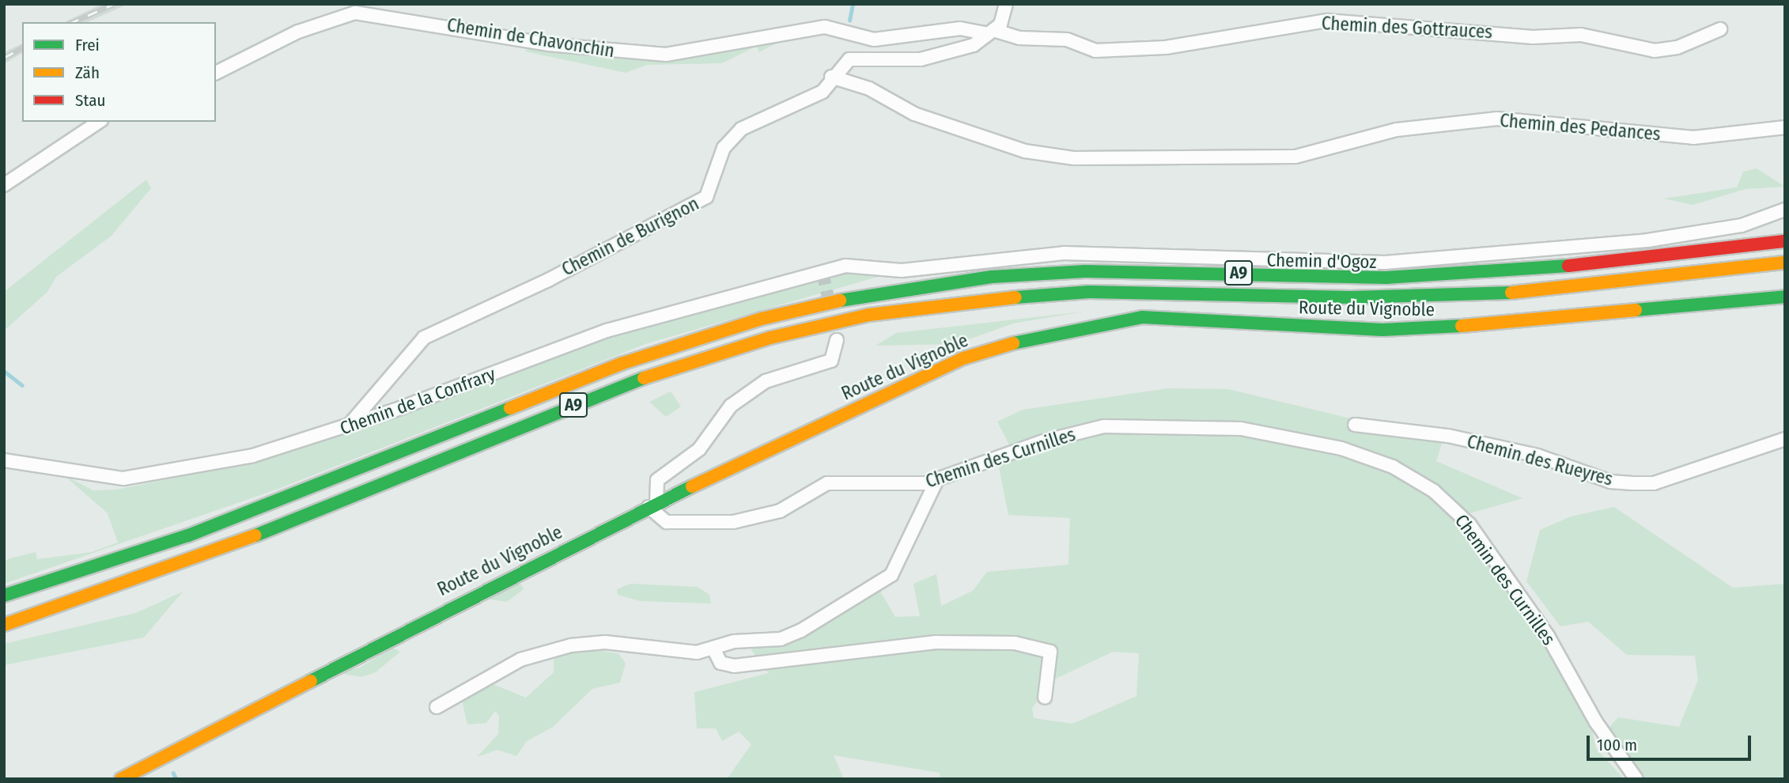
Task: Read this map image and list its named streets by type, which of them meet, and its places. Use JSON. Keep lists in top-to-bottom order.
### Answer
{
  "streets": {
    "main road": ["A9", "Route du Vignoble"],
    "street": [
      "Chemin des Gottrauces",
      "Chemin de Chavonchin",
      "Chemin des Pedances",
      "Chemin de Burignon",
      "Chemin d'Ogoz",
      "Chemin de la Confrary",
      "Chemin des Curnilles",
      "Chemin des Rueyres"
    ]
  },
  "crossings": [
    ["Chemin des Gottrauces", "Chemin de Chavonchin"],
    ["Chemin des Gottrauces", "Chemin de Burignon"],
    ["Chemin de Chavonchin", "Chemin de Burignon"],
    ["Chemin des Pedances", "Chemin de Burignon"],
    ["Chemin de Burignon", "Chemin de la Confrary"],
    ["Chemin d'Ogoz", "Chemin de la Confrary"],
    ["Route du Vignoble", "Chemin des Curnilles"]
  ],
  "legend": ["Frei", "Zäh", "Stau"],
  "scale_bar": "100 m"
}
